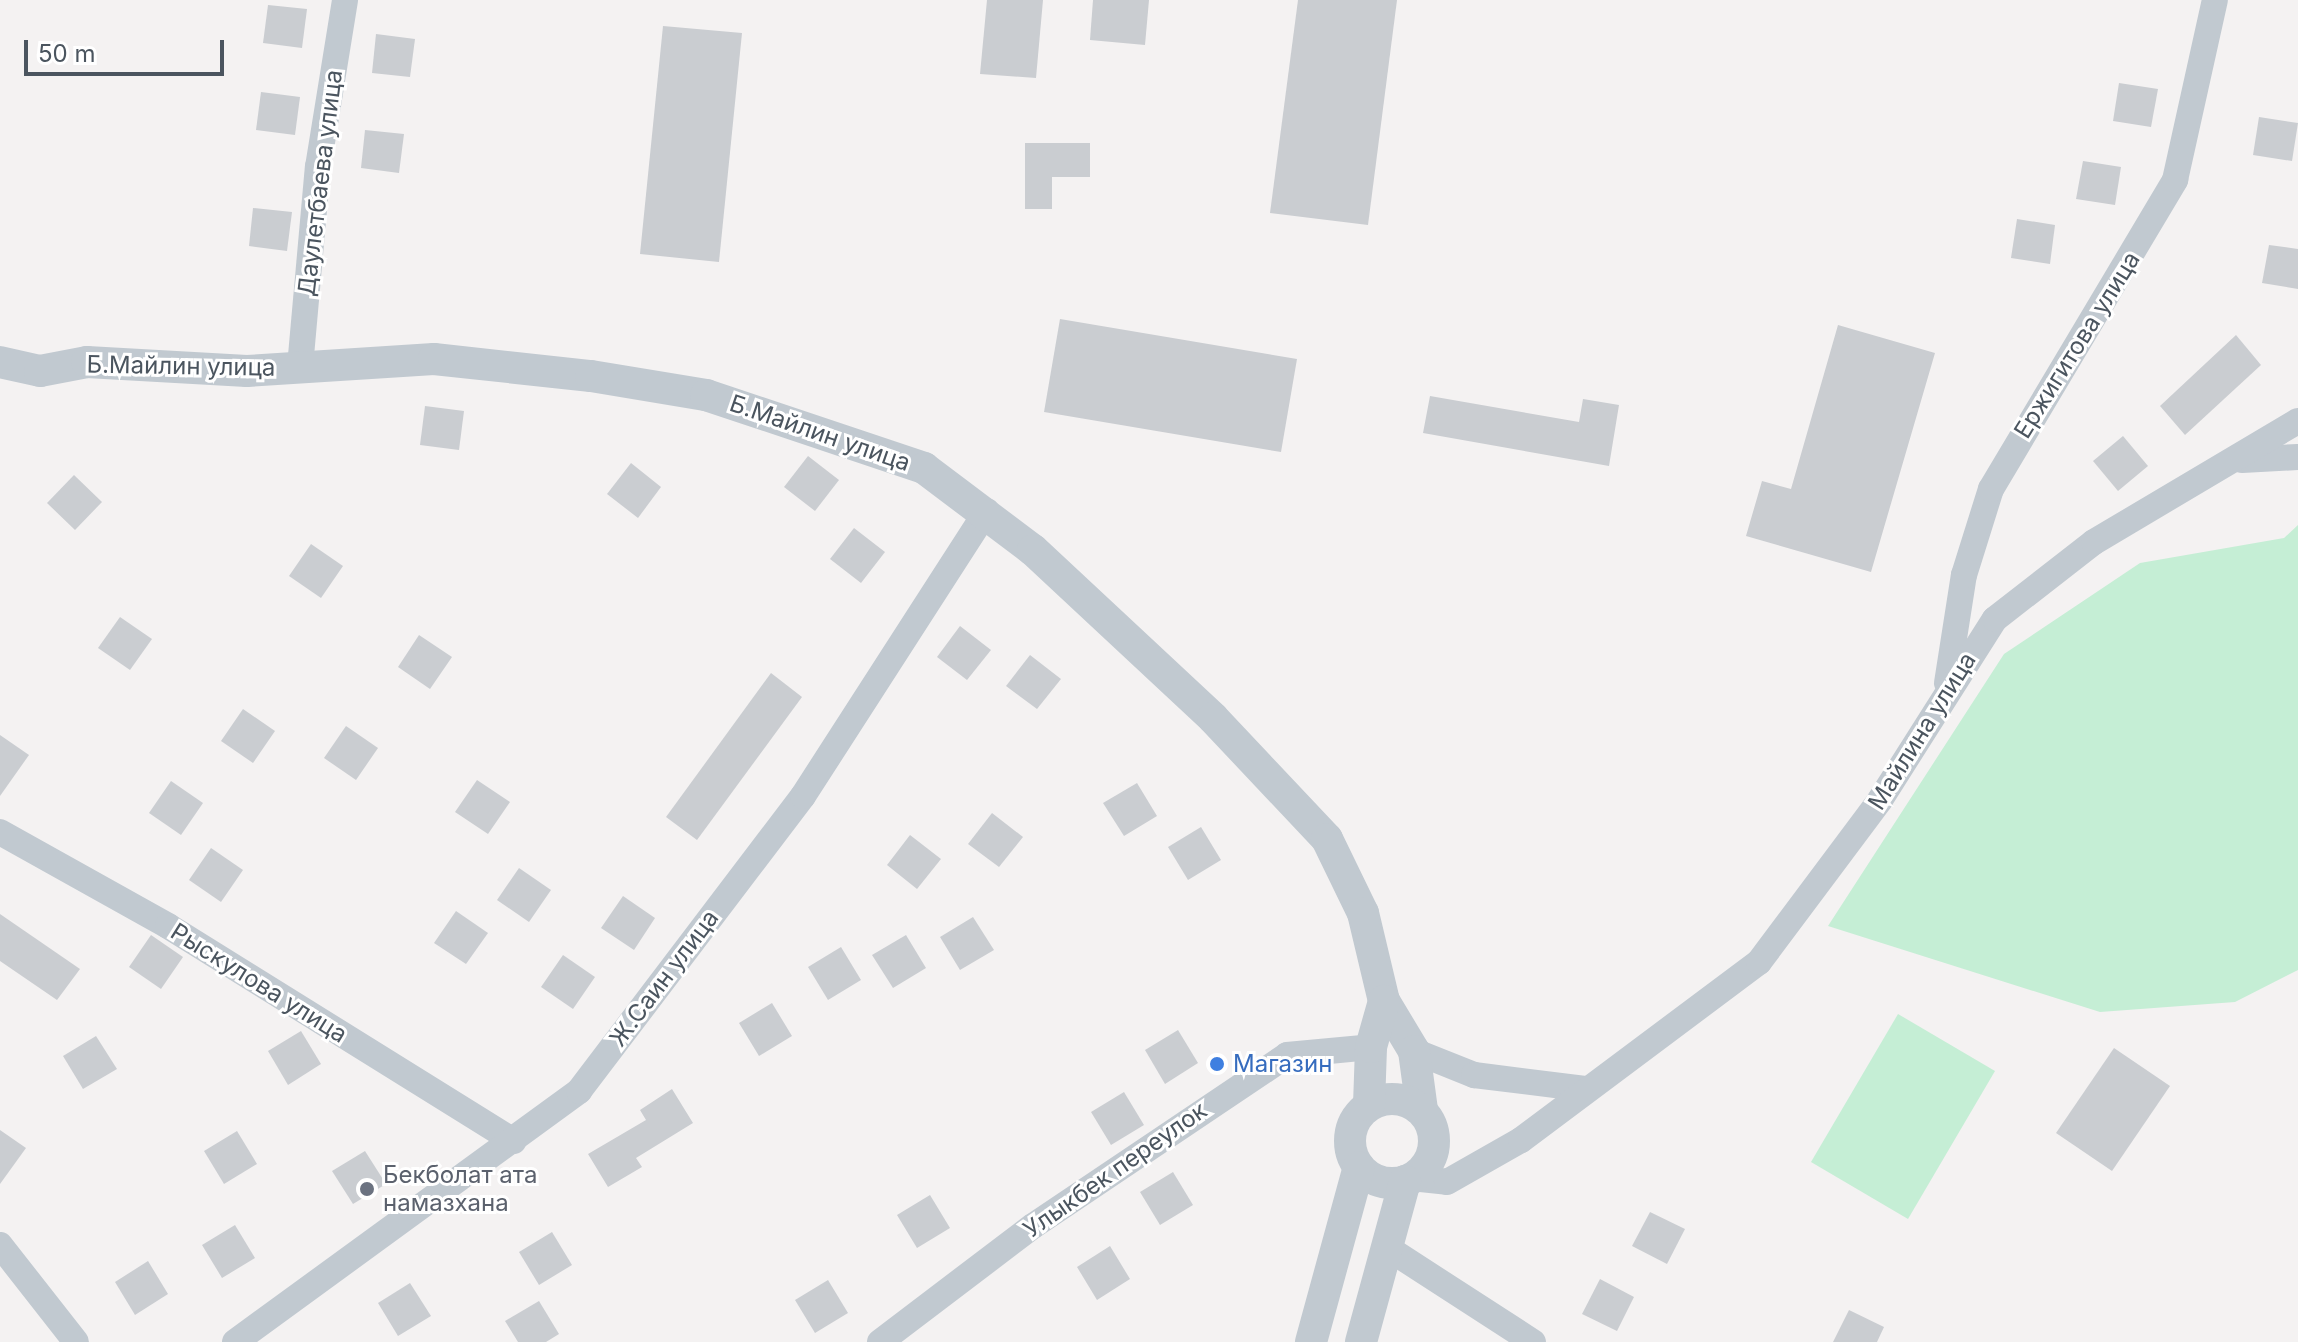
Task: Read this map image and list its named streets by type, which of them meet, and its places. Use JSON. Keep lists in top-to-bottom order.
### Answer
{
  "streets": {
    "street": [
      "Даулетбаева улица",
      "Ержигитова улица",
      "Б.Майлин улица",
      "Майлина улица",
      "Ж.Саин улица",
      "Рыскулова улица",
      "Улыкбек переулок"
    ]
  },
  "crossings": [
    ["Даулетбаева улица", "Б.Майлин улица"],
    ["Ержигитова улица", "Майлина улица"],
    ["Б.Майлин улица", "Майлина улица"],
    ["Б.Майлин улица", "Ж.Саин улица"],
    ["Б.Майлин улица", "Улыкбек переулок"],
    ["Ж.Саин улица", "Рыскулова улица"]
  ],
  "places": ["Магазин", "Бекболат ата намазхана"],
  "scale_bar": "50 m"
}
